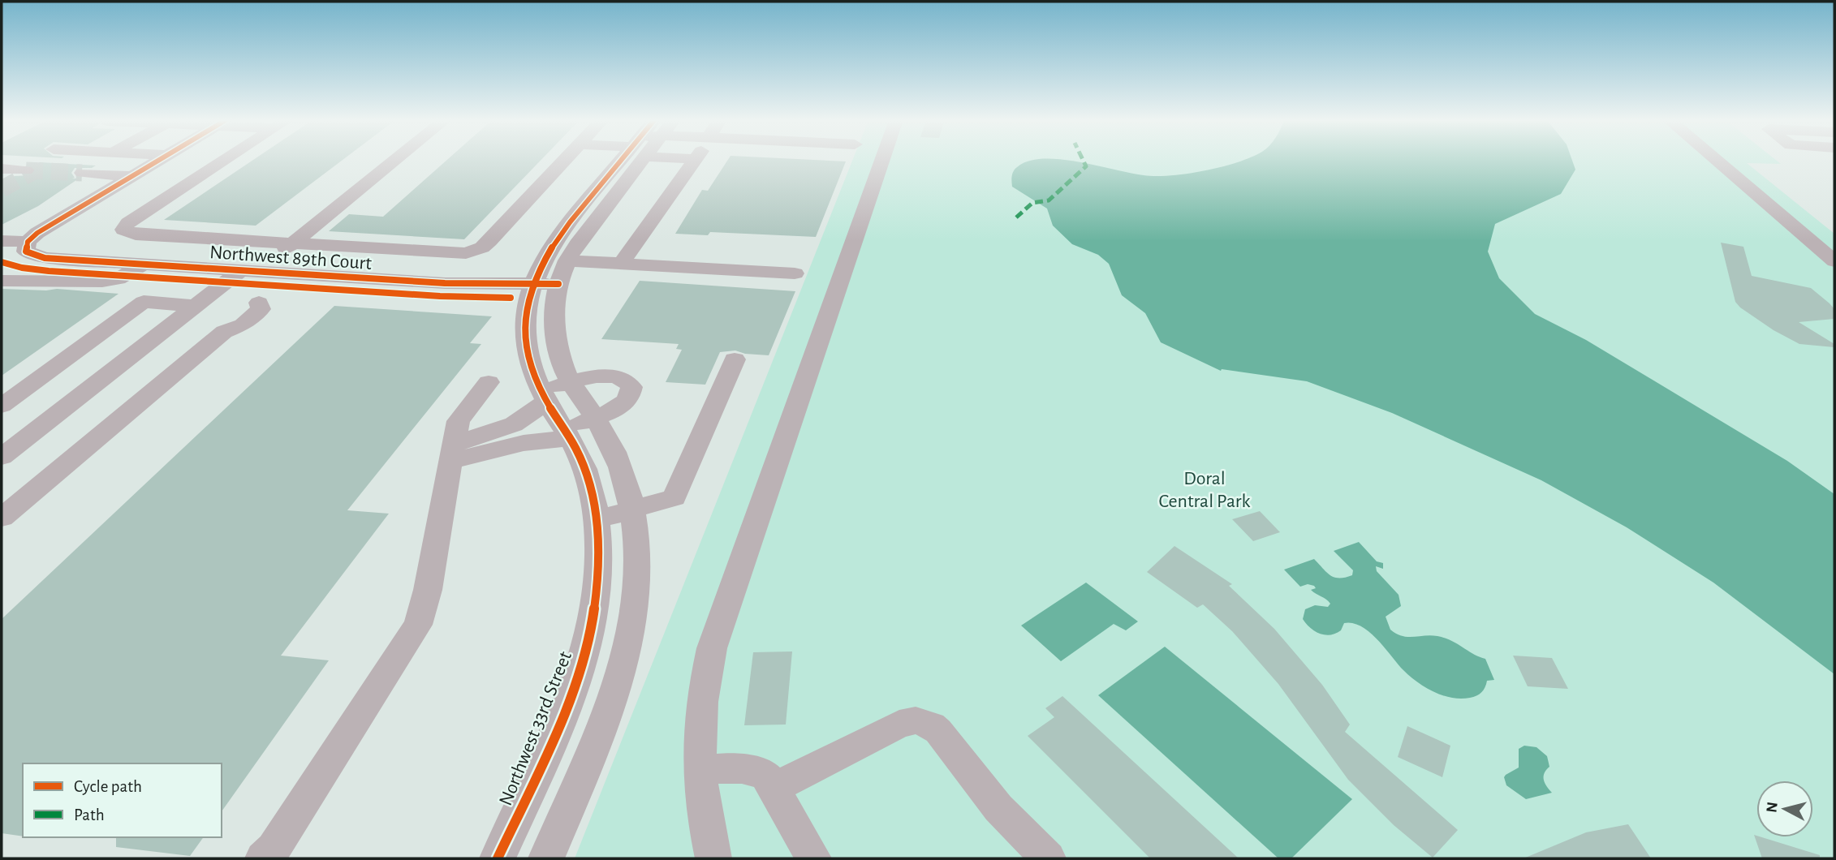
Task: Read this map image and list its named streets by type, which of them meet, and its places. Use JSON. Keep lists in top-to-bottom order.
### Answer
{
  "streets": {
    "street": ["Northwest 89th Court", "Northwest 33rd Street"]
  },
  "crossings": [
    ["Northwest 89th Court", "Northwest 33rd Street"]
  ],
  "parks": ["Doral Central Park"],
  "legend": ["Cycle path", "Path"],
  "north": "left"
}
